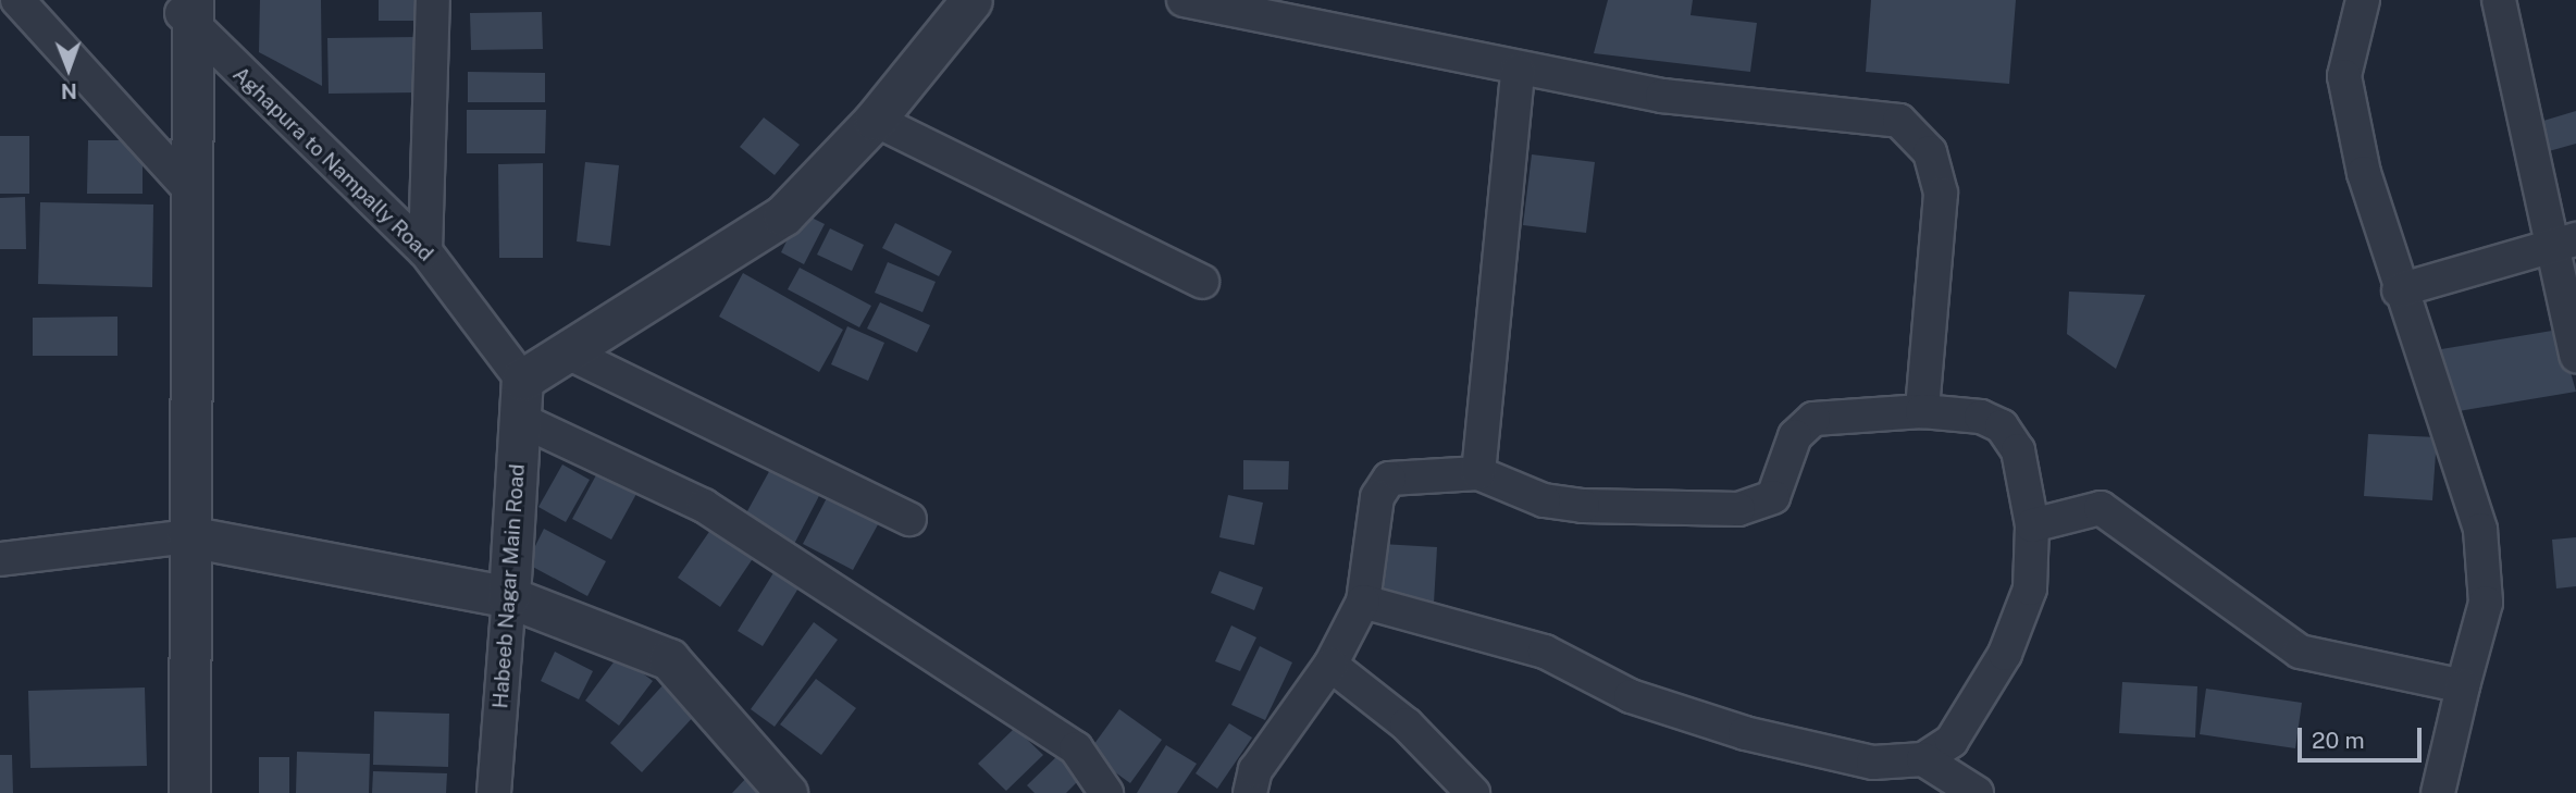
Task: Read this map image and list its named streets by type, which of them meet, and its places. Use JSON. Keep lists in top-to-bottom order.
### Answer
{
  "streets": {
    "street": ["Aghapura to Nampally Road", "Habeeb Nagar Main Road"]
  },
  "crossings": [
    ["Aghapura to Nampally Road", "Habeeb Nagar Main Road"]
  ],
  "scale_bar": "20 m",
  "north": "bottom"
}
